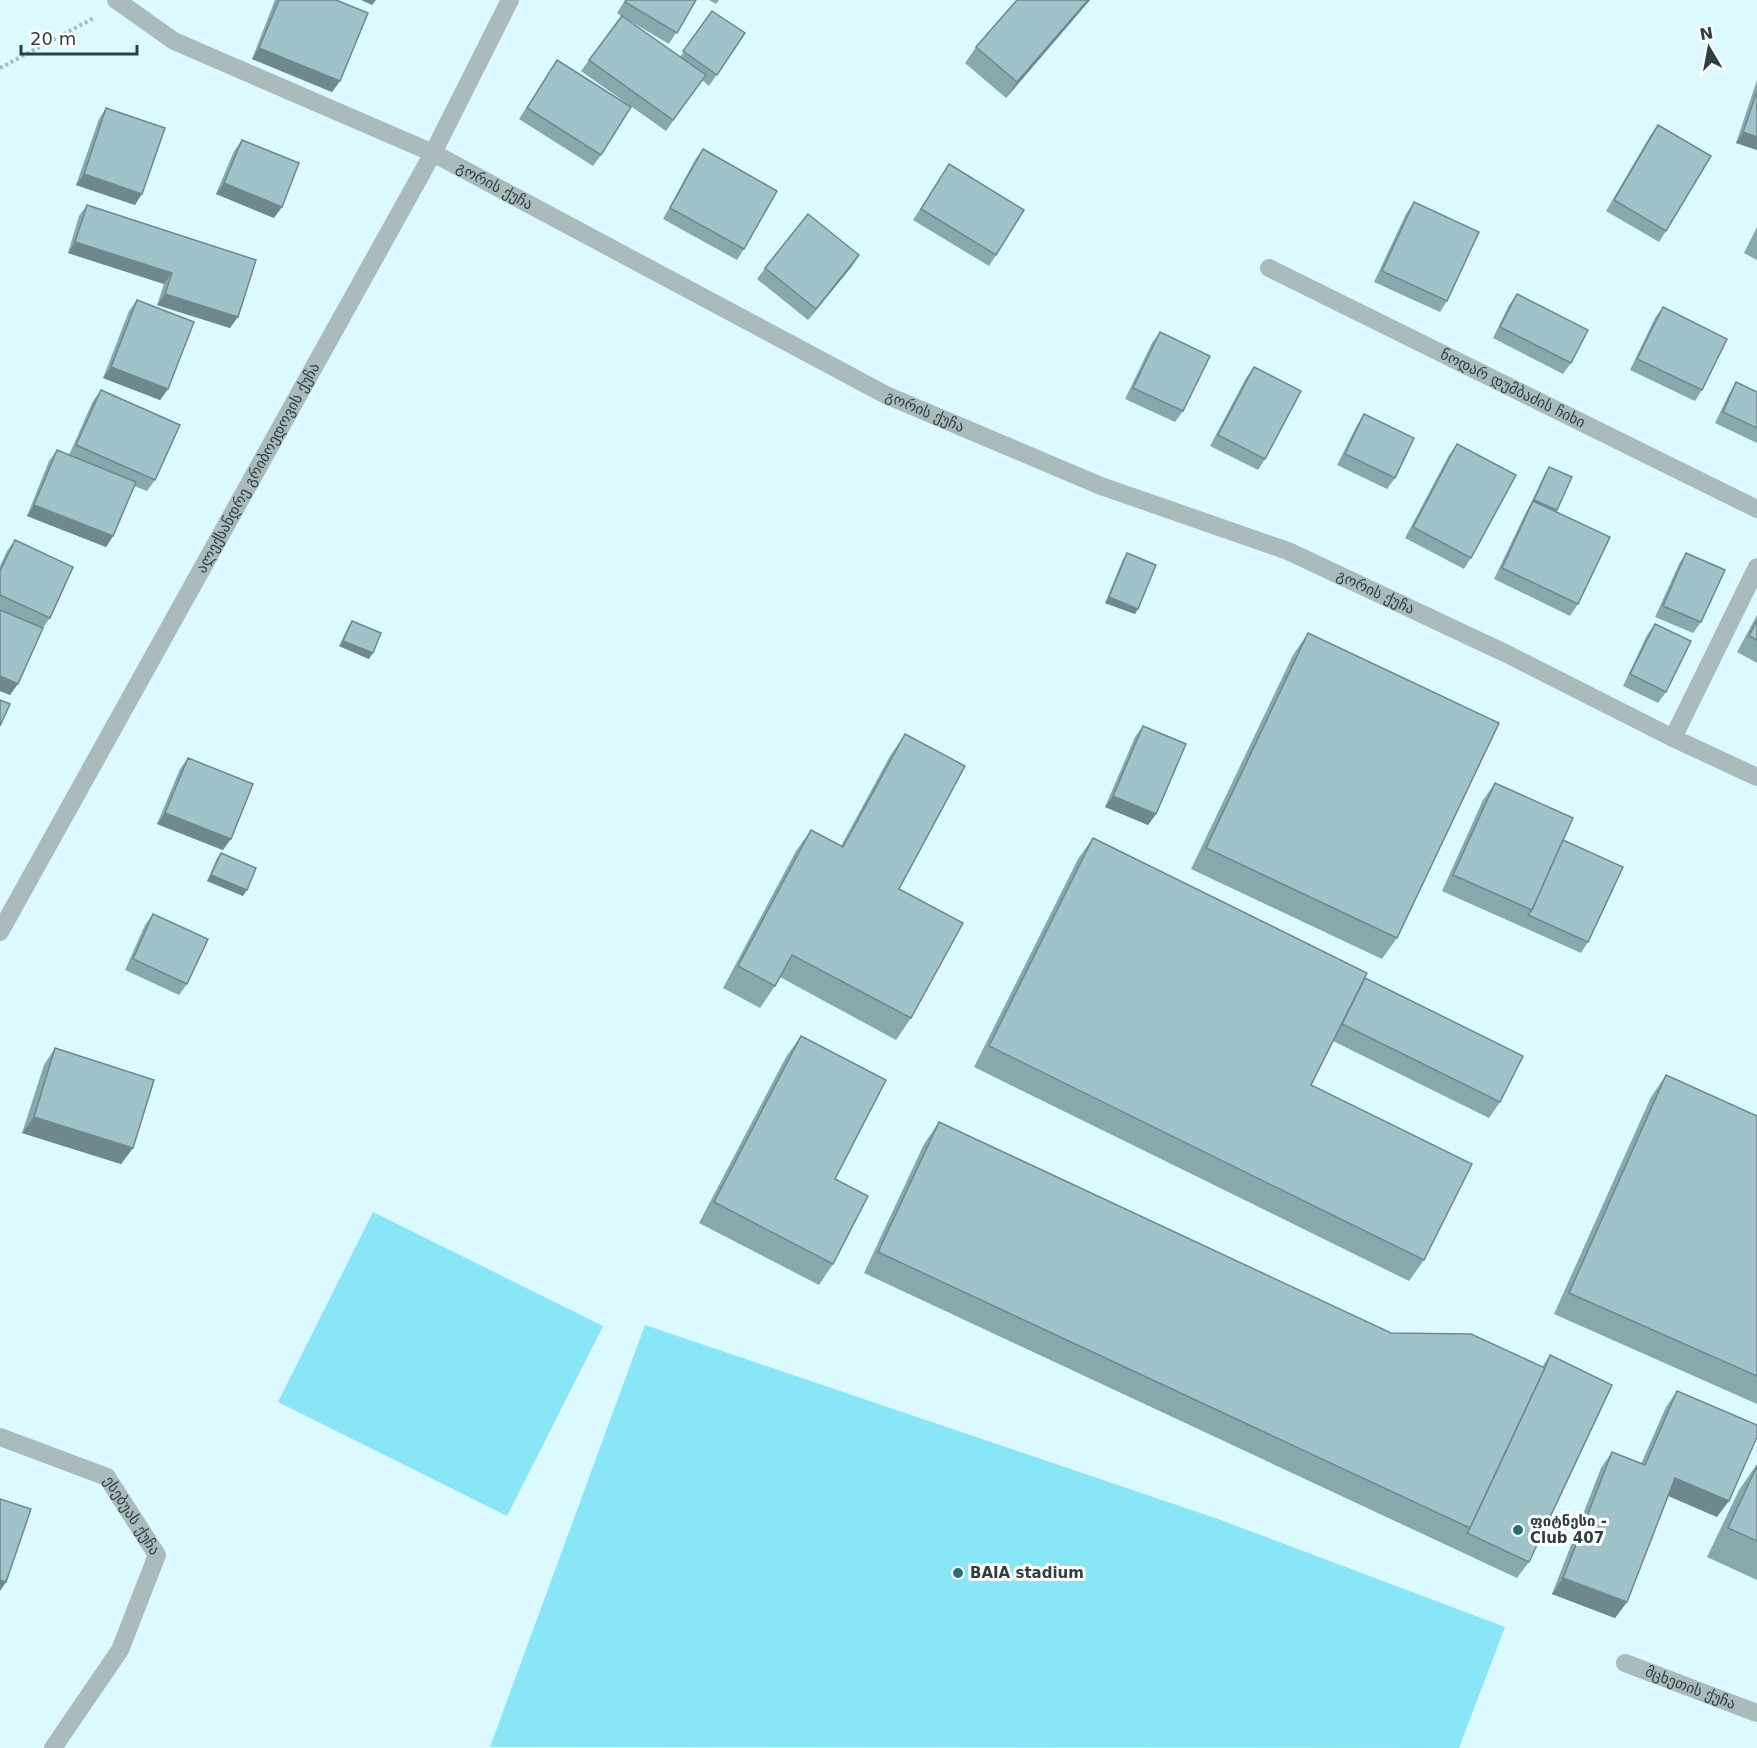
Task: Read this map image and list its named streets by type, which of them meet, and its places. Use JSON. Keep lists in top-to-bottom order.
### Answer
{
  "streets": {
    "street": [
      "გორის ქუჩა",
      "ნოდარ დუმბაძის ჩიხი",
      "ალექსანდრე გრიბოედოვის ქუჩა",
      "ესებუას ქუჩა",
      "მცხეთის ქუჩა"
    ]
  },
  "crossings": [
    ["გორის ქუჩა", "ალექსანდრე გრიბოედოვის ქუჩა"]
  ],
  "places": ["ფიტნესი - Club 407", "BAIA stadium"],
  "scale_bar": "20 m",
  "north": "top"
}
